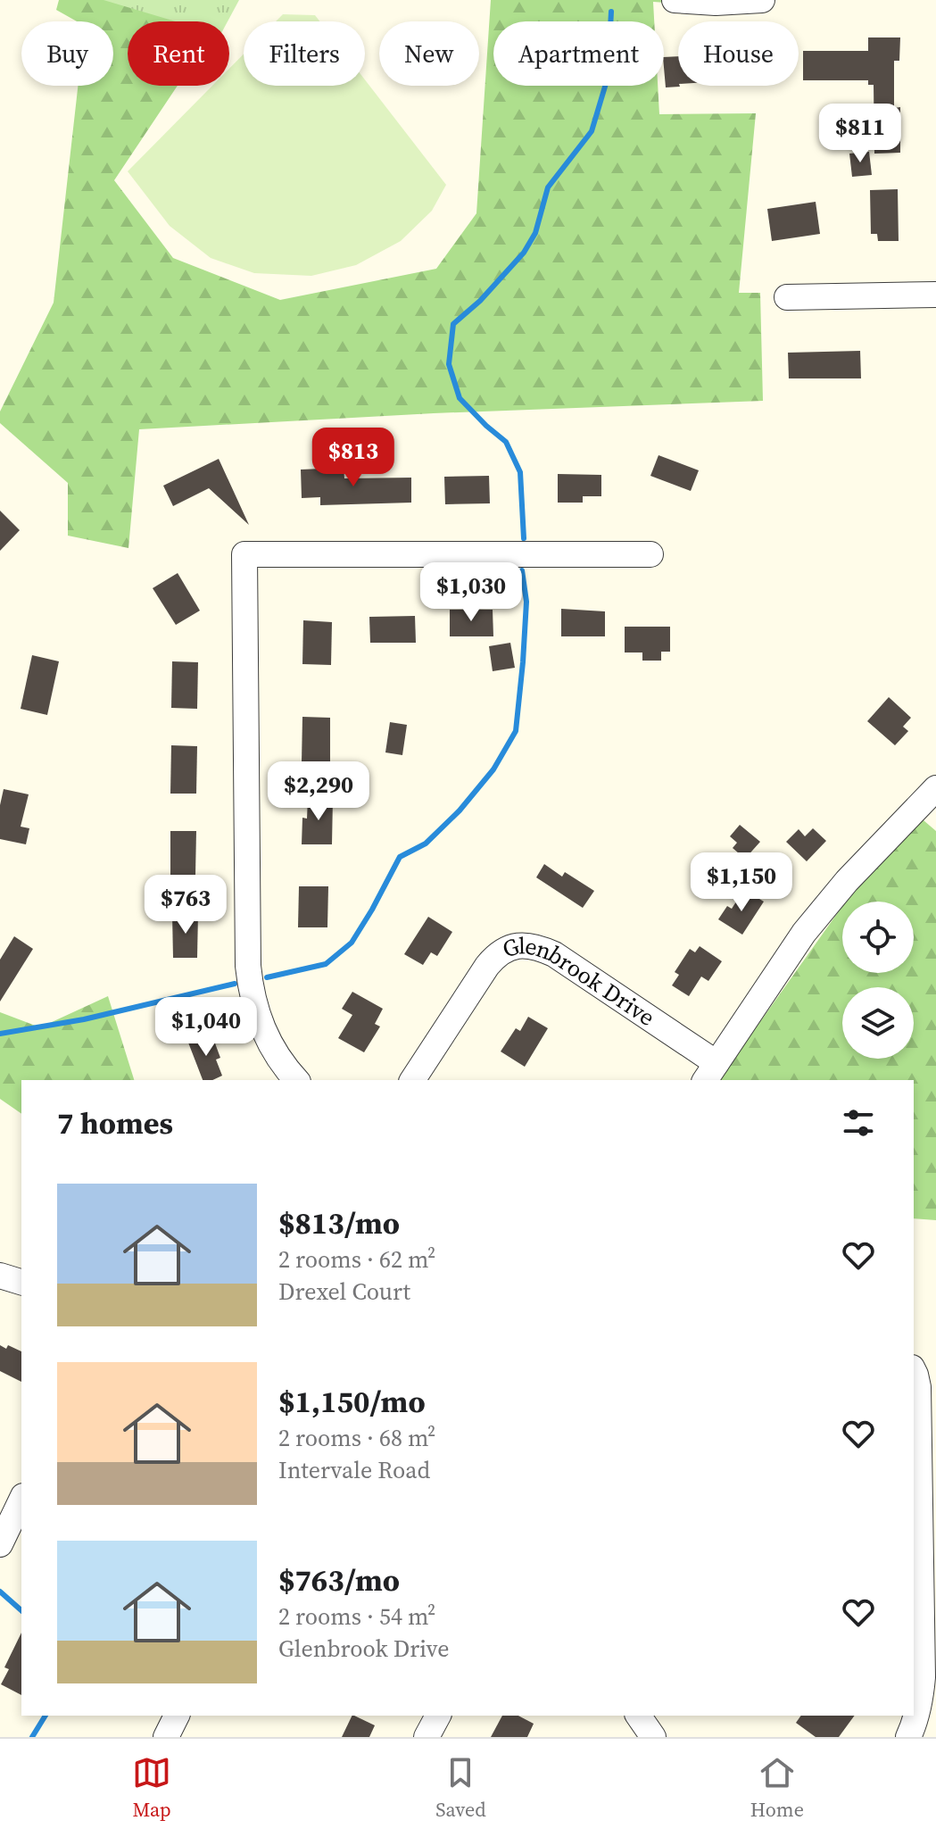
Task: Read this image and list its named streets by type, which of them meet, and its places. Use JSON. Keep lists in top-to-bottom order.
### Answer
{
  "streets": {
    "street": ["Glenbrook Drive"]
  },
  "page": {
    "chip": [
      "Buy",
      "Rent",
      "Filters",
      "New",
      "Apartment",
      "House"
    ],
    "price": [
      "$811",
      "$813",
      "$1,030",
      "$2,290",
      "$1,150",
      "$763",
      "$1,040"
    ],
    "heading": "7 homes",
    "list": [
      {
        "name": "$813/mo",
        "note": "2 rooms · 62 m² · Drexel Court"
      },
      {
        "name": "$1,150/mo",
        "note": "2 rooms · 68 m² · Intervale Road"
      },
      {
        "name": "$763/mo",
        "note": "2 rooms · 54 m² · Glenbrook Drive"
      }
    ],
    "tabs": ["Map", "Saved", "Home"]
  }
}
